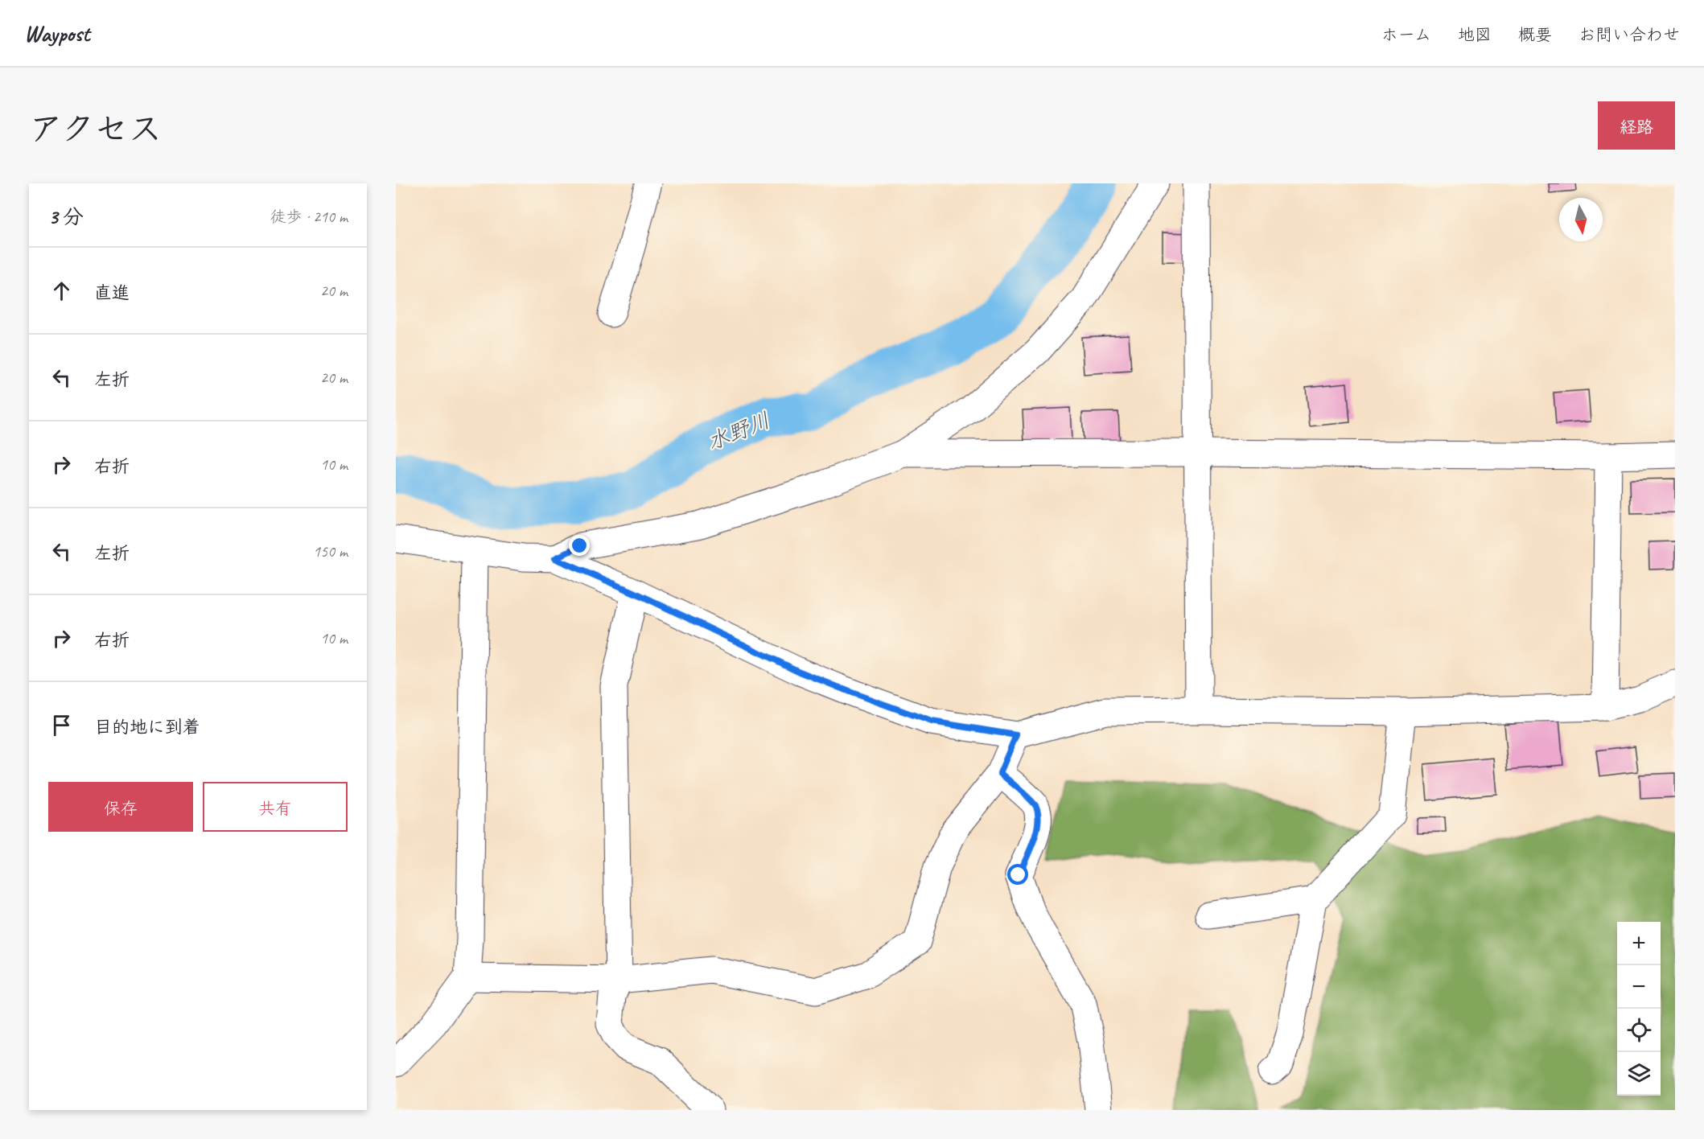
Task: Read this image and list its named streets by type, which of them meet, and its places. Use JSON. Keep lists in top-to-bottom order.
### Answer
{
  "water": ["水野川"],
  "north": "bottom",
  "page": {
    "header": "Waypost",
    "nav": [
      "ホーム",
      "地図",
      "概要",
      "お問い合わせ"
    ],
    "title": "アクセス",
    "buttons": [
      "経路",
      ["保存", "共有"]
    ],
    "heading": ["3 分", "徒歩 · 210 m"],
    "list": [
      ["直進", "20 m"],
      ["左折", "20 m"],
      ["右折", "10 m"],
      ["左折", "150 m"],
      ["右折", "10 m"],
      "目的地に到着"
    ],
    "map_buttons": ["+", "−"]
  }
}
